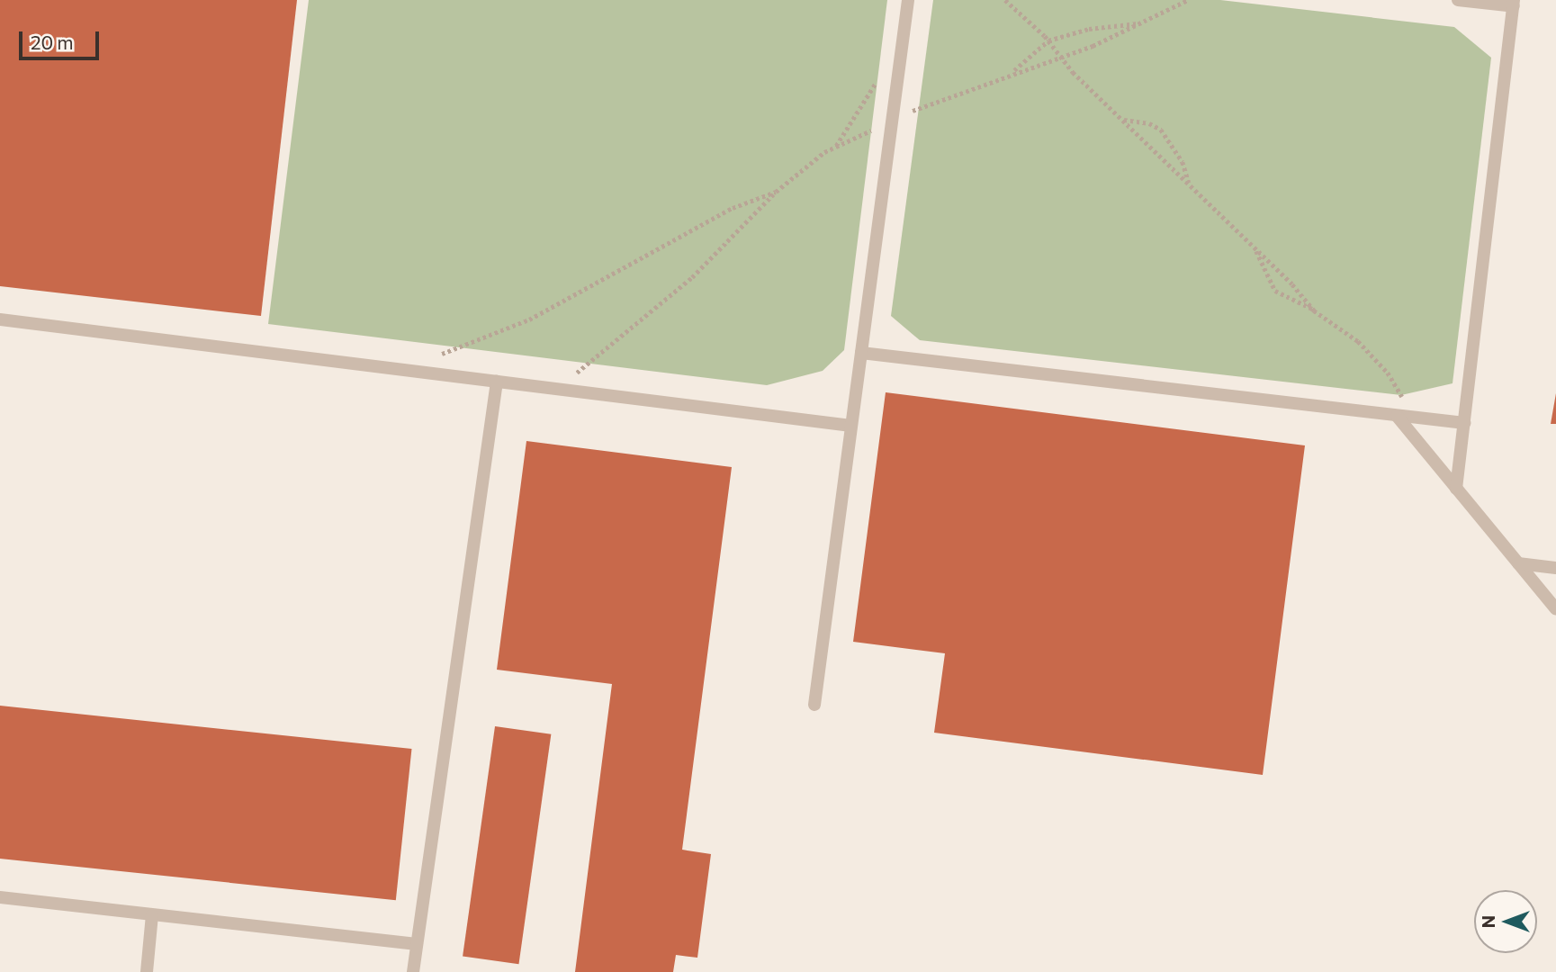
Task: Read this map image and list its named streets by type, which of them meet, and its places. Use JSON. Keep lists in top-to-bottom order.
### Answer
{
  "scale_bar": "20 m",
  "north": "left"
}
